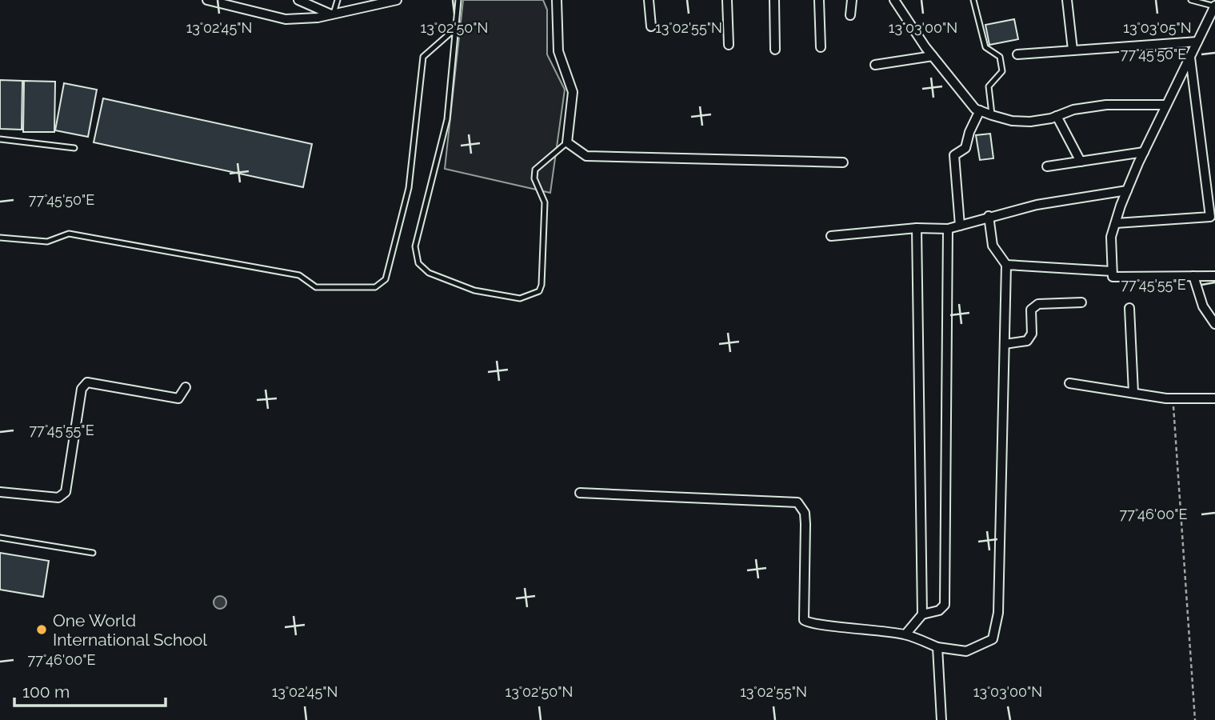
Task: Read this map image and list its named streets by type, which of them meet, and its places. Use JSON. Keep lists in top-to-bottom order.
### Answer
{
  "places": ["One World International School"],
  "scale_bar": "100 m",
  "coordinates": [
    "13°02'45\"N",
    "13°02'50\"N",
    "13°02'55\"N",
    "13°03'00\"N",
    "13°03'05\"N",
    "77°45'50\"E",
    "77°45'55\"E",
    "77°46'00\"E"
  ]
}
